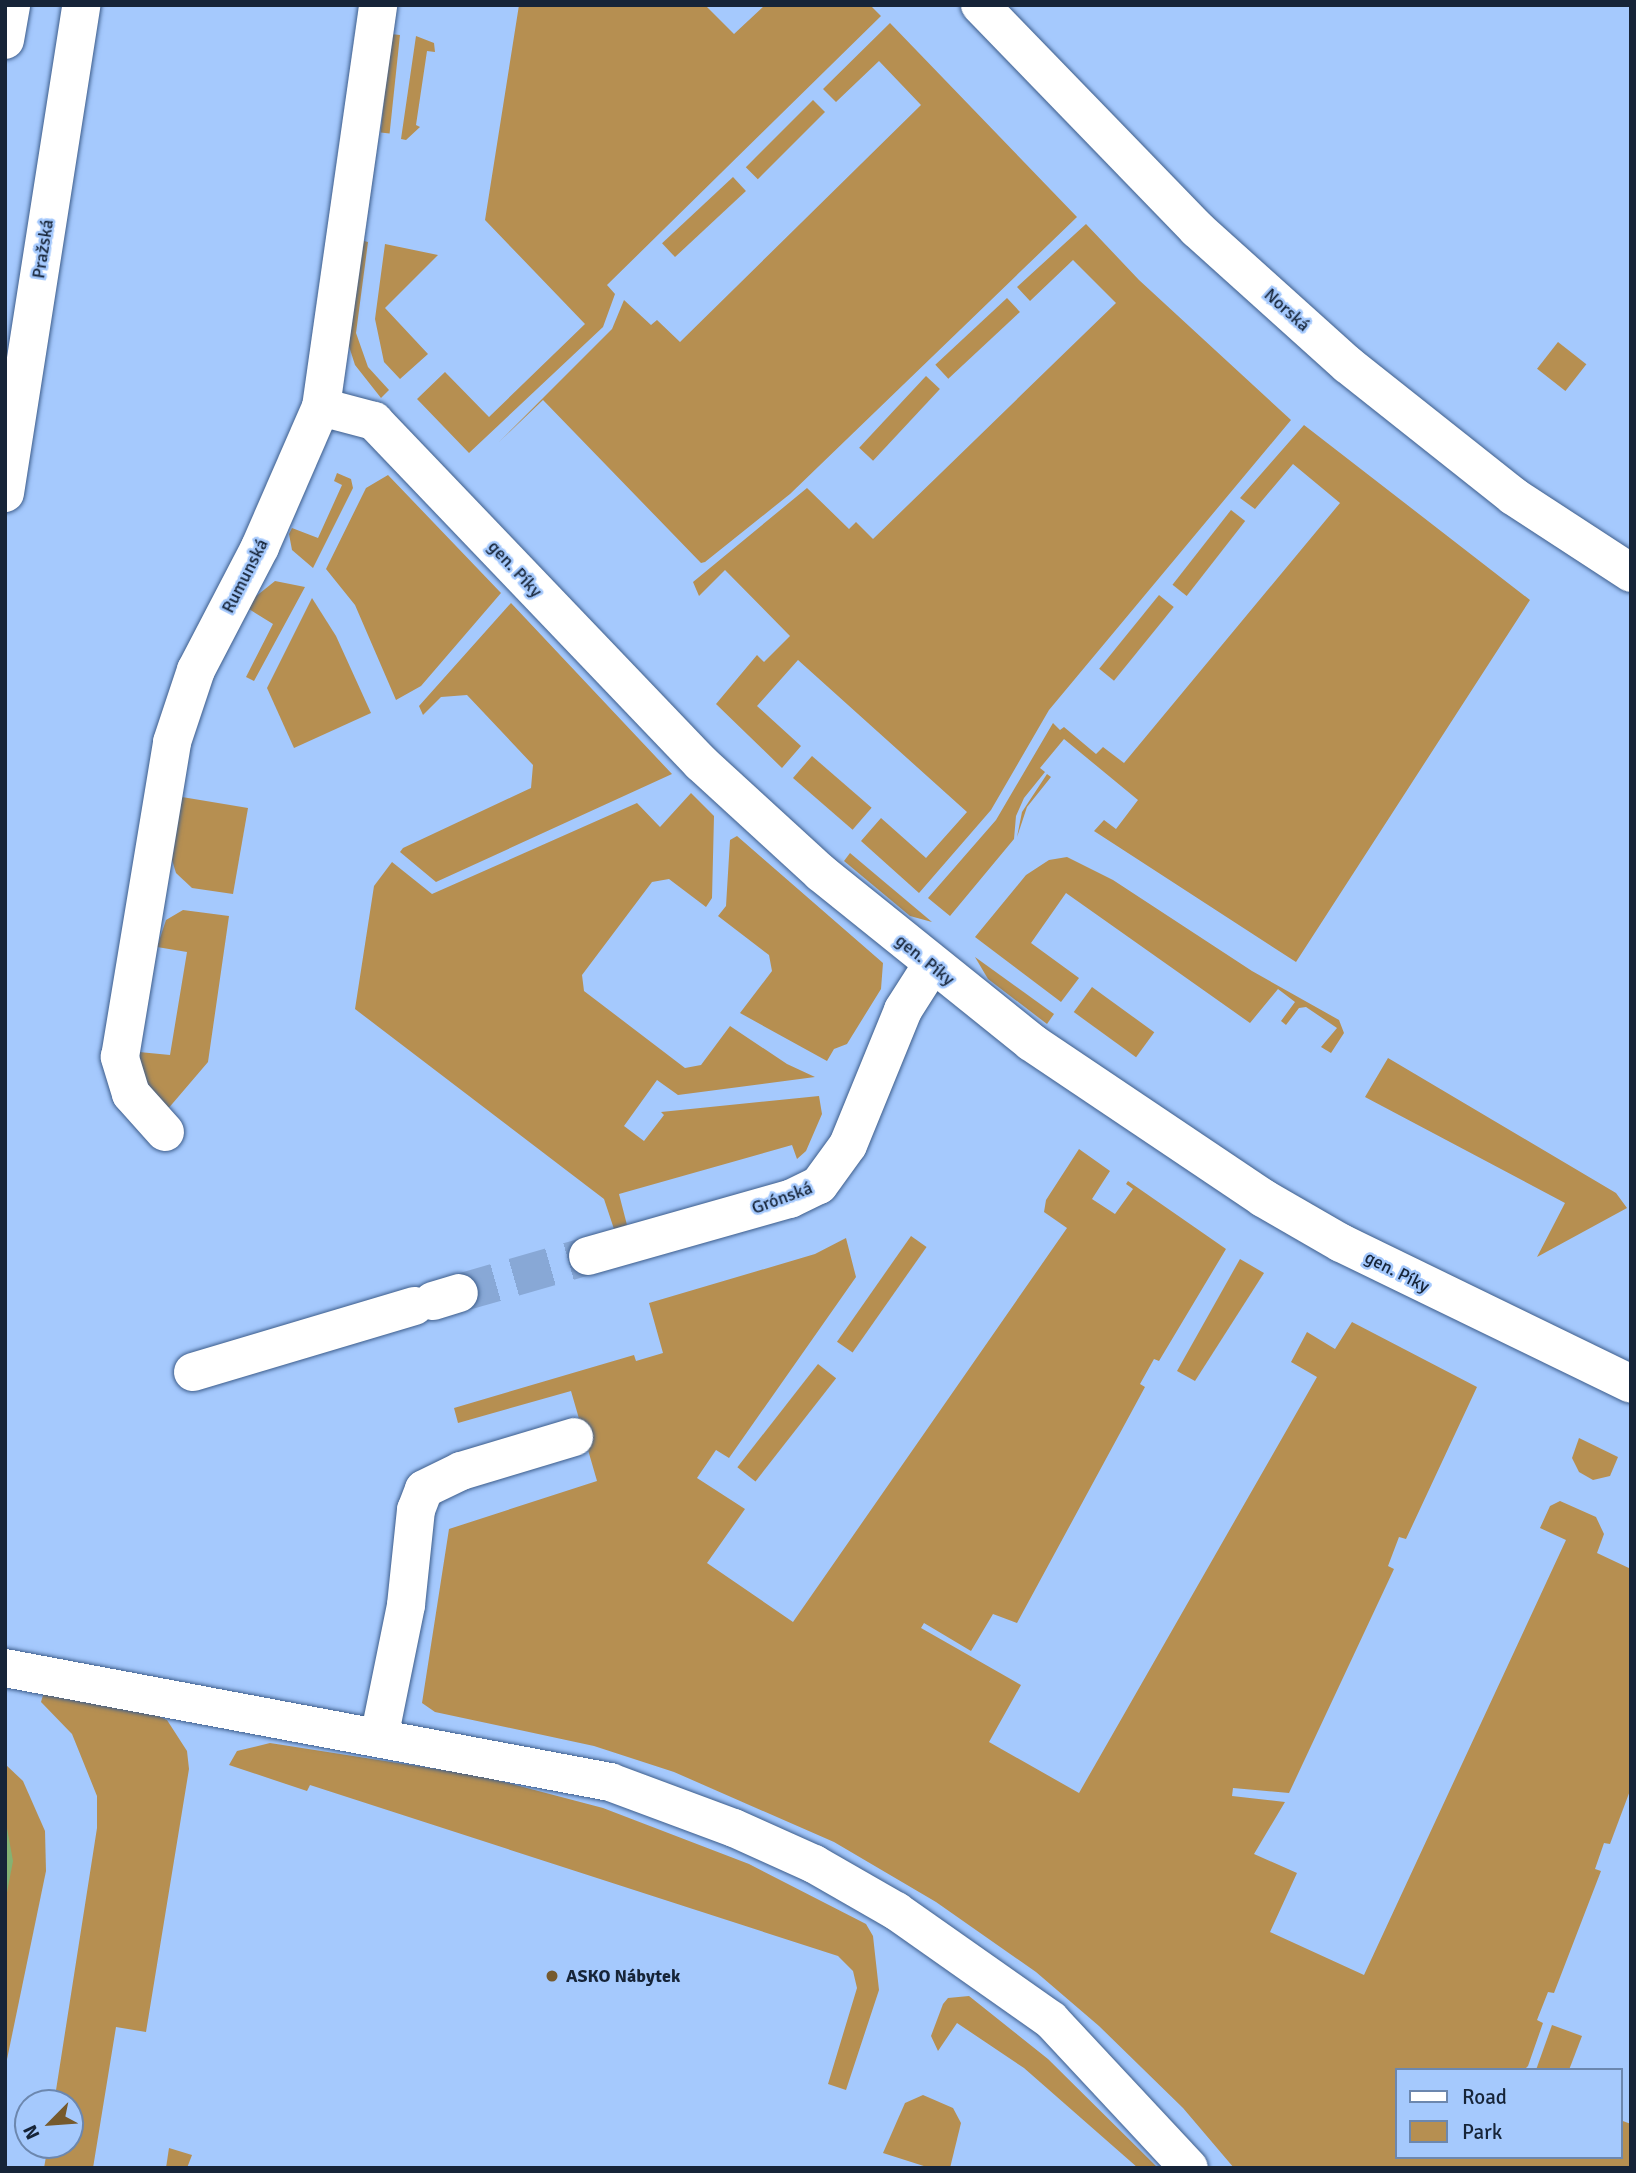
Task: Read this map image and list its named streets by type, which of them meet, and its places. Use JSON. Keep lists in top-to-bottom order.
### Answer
{
  "streets": {
    "street": [
      "Pražská",
      "Norská",
      "gen. Píky",
      "Rumunská",
      "Grónská"
    ]
  },
  "crossings": [
    ["gen. Píky", "Rumunská"],
    ["gen. Píky", "Grónská"]
  ],
  "places": ["ASKO Nábytek"],
  "legend": ["Road", "Park"],
  "north": "bottom left"
}
